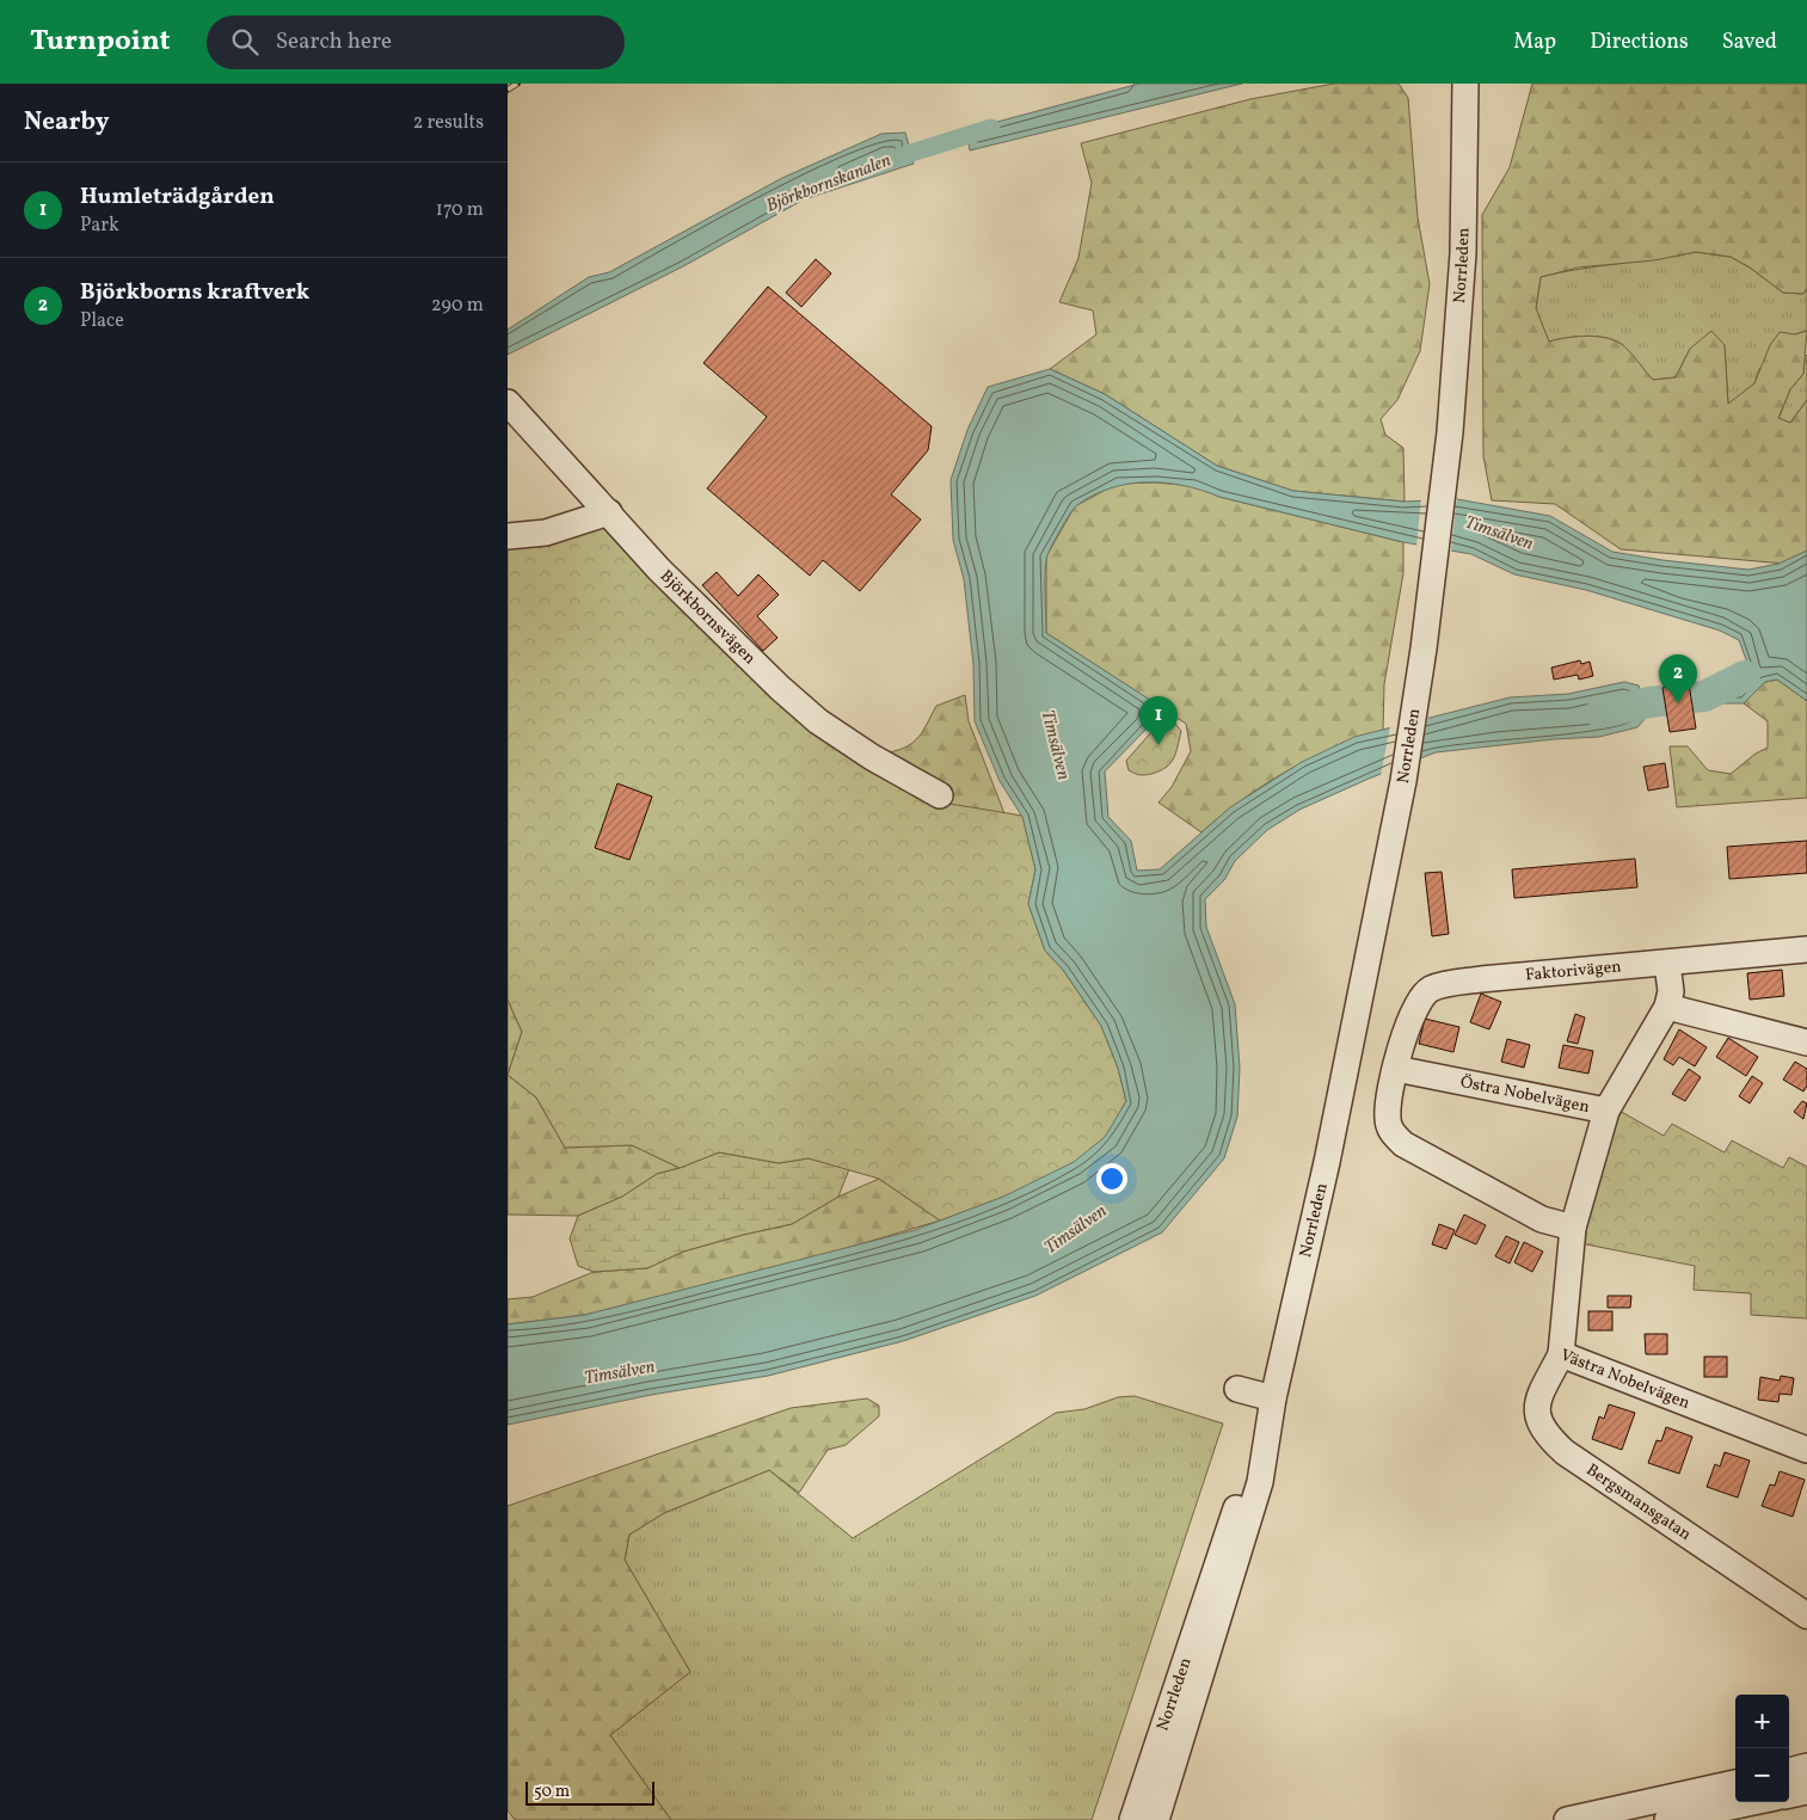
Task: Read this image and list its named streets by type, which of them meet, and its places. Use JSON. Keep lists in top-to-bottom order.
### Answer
{
  "streets": {
    "street": [
      "Norrleden",
      "Björkbornsvägen",
      "Faktorivägen",
      "Östra Nobelvägen",
      "Västra Nobelvägen",
      "Bergsmansgatan"
    ]
  },
  "crossings": [
    ["Faktorivägen", "Östra Nobelvägen"],
    ["Östra Nobelvägen", "Västra Nobelvägen"],
    ["Västra Nobelvägen", "Bergsmansgatan"]
  ],
  "water": ["Björkbornskanalen", "Timsälven"],
  "scale_bar": "50 m",
  "page": {
    "header": "Turnpoint",
    "search": "Search here",
    "nav": ["Map", "Directions", "Saved"],
    "heading": ["Nearby", "2 results"],
    "list": [
      {
        "mark": "1",
        "name": "Humleträdgården",
        "note": "Park",
        "value": "170 m"
      },
      {
        "mark": "2",
        "name": "Björkborns kraftverk",
        "note": "Place",
        "value": "290 m"
      }
    ],
    "pins": ["2", "1"],
    "map_buttons": ["+", "−"],
    "scale": "50 m"
  }
}
